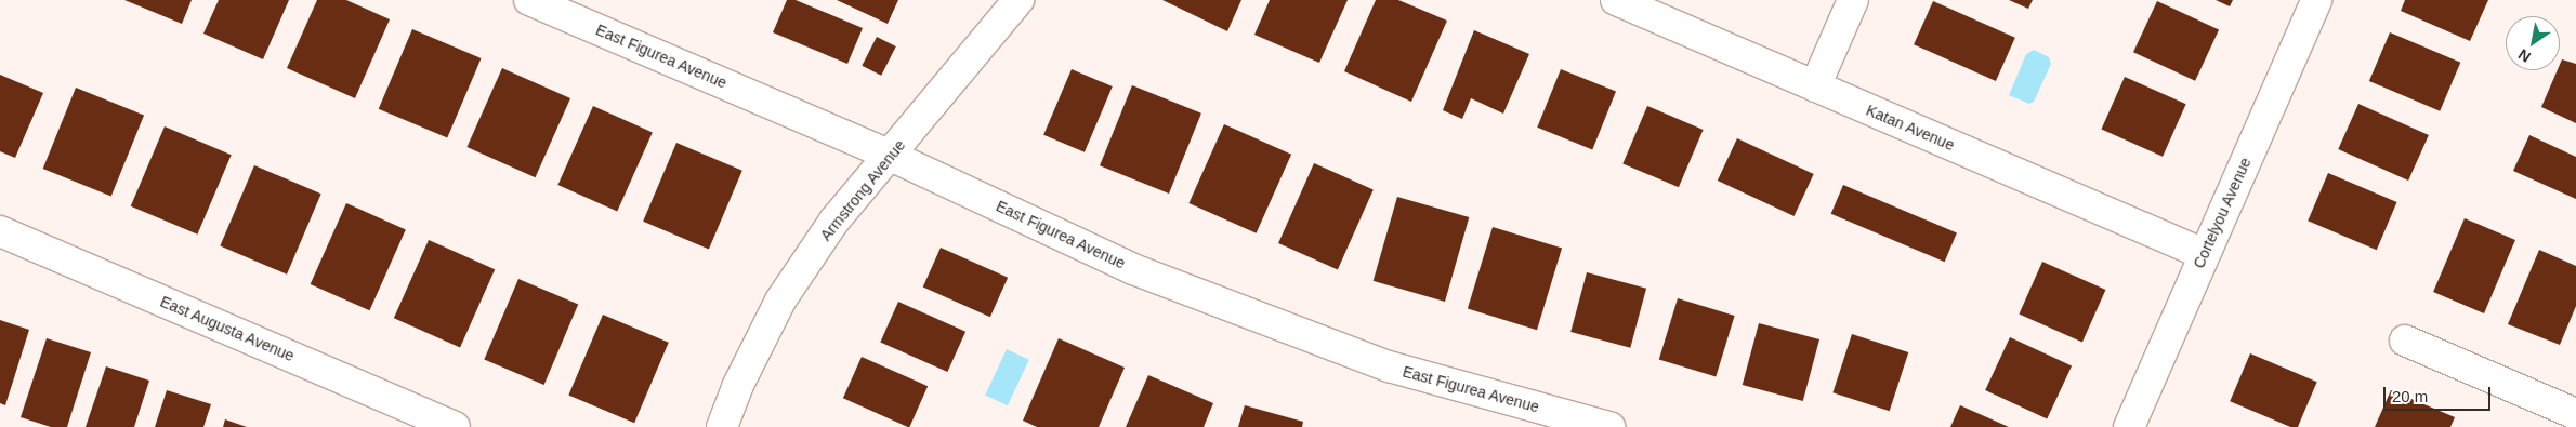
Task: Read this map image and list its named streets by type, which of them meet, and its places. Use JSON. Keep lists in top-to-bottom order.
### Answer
{
  "streets": {
    "street": [
      "East Figurea Avenue",
      "Katan Avenue",
      "Armstrong Avenue",
      "Cortelyou Avenue",
      "East Augusta Avenue"
    ]
  },
  "crossings": [
    ["East Figurea Avenue", "Armstrong Avenue"],
    ["Katan Avenue", "Cortelyou Avenue"]
  ],
  "scale_bar": "20 m",
  "north": "bottom left"
}
